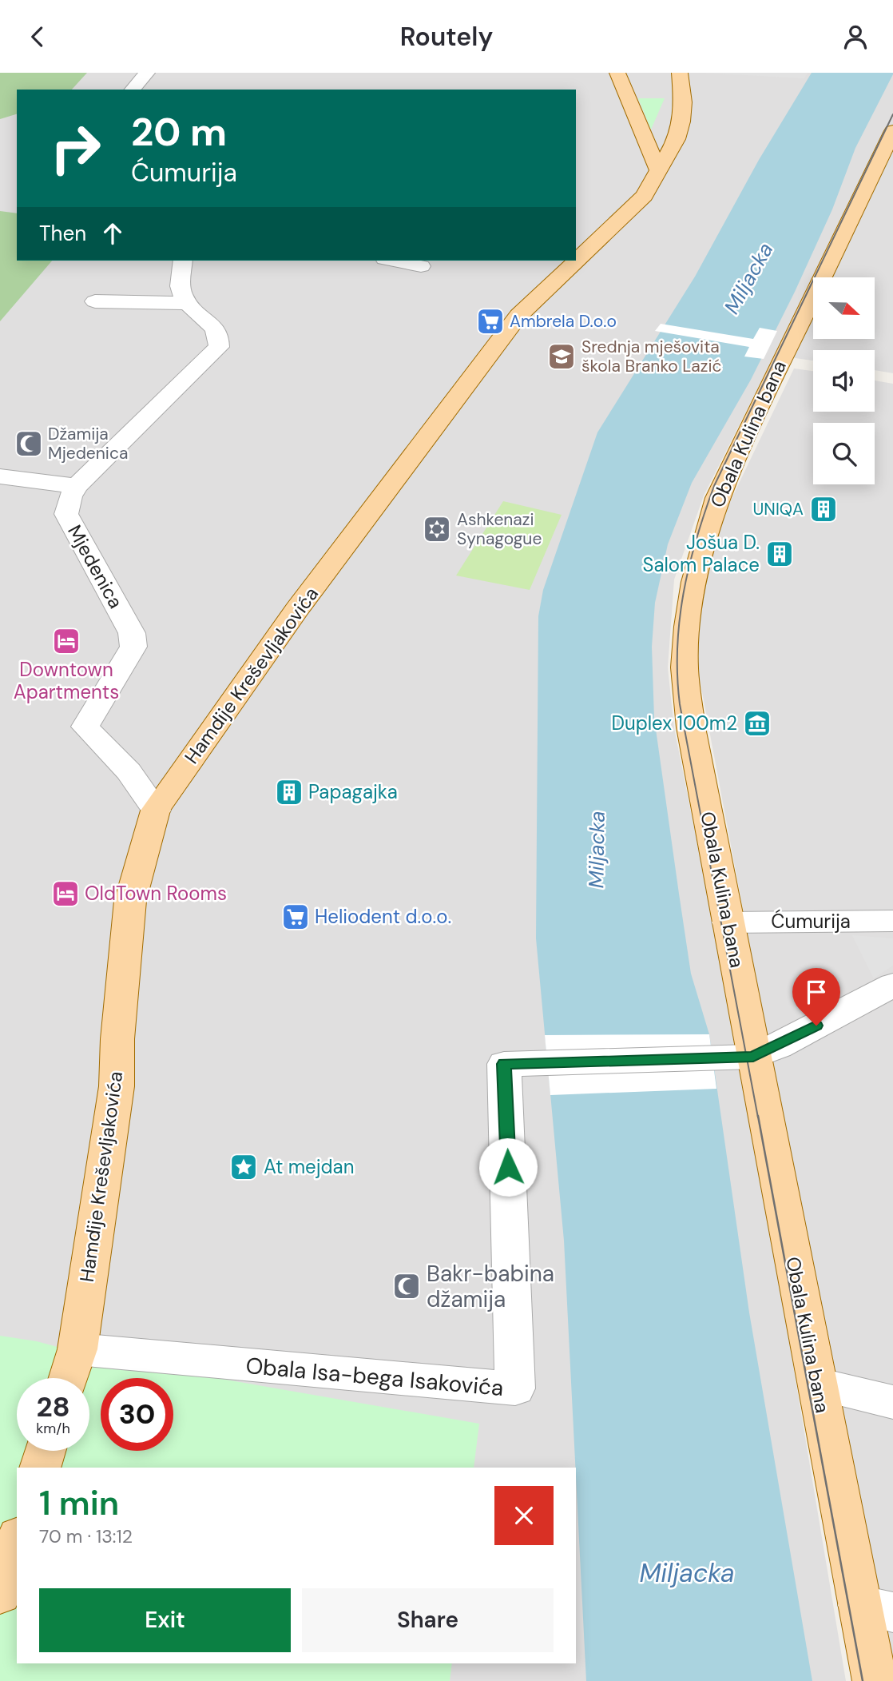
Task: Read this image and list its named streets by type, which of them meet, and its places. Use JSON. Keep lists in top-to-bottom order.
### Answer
{
  "streets": {
    "main road": ["Obala Kulina bana", "Hamdije Kreševljakovića"],
    "street": ["Mjedenica", "Ćumurija", "Obala Isa-bega Isakovića"]
  },
  "crossings": [
    ["Obala Kulina bana", "Ćumurija"],
    ["Obala Kulina bana", "Obala Isa-bega Isakovića"],
    ["Mjedenica", "Hamdije Kreševljakovića"],
    ["Hamdije Kreševljakovića", "Obala Isa-bega Isakovića"]
  ],
  "water": ["Miljacka"],
  "places": {
    "supermarket": ["Ambrela D.o.o", "Heliodent d.o.o."],
    "school or university": ["Srednja mješovita škola Branko Lazić"],
    "mosque": ["Džamija Mjedenica", "Bakr-babina džamija"],
    "building": ["UNIQA", "Jošua D. Salom Palace", "Papagajka"],
    "synagogue": ["Ashkenazi Synagogue"],
    "hotel": ["Downtown Apartments", "OldTown Rooms"],
    "museum": ["Duplex 100m2"],
    "place": ["At mejdan"]
  },
  "north": "right",
  "page": {
    "header": "Routely",
    "turn": ["20 m", "Ćumurija"],
    "then": "Then",
    "speed": "28 km/h",
    "limit": "30",
    "heading": ["1 min", "70 m · 13:12"],
    "buttons": ["Exit", "Share"]
  }
}
